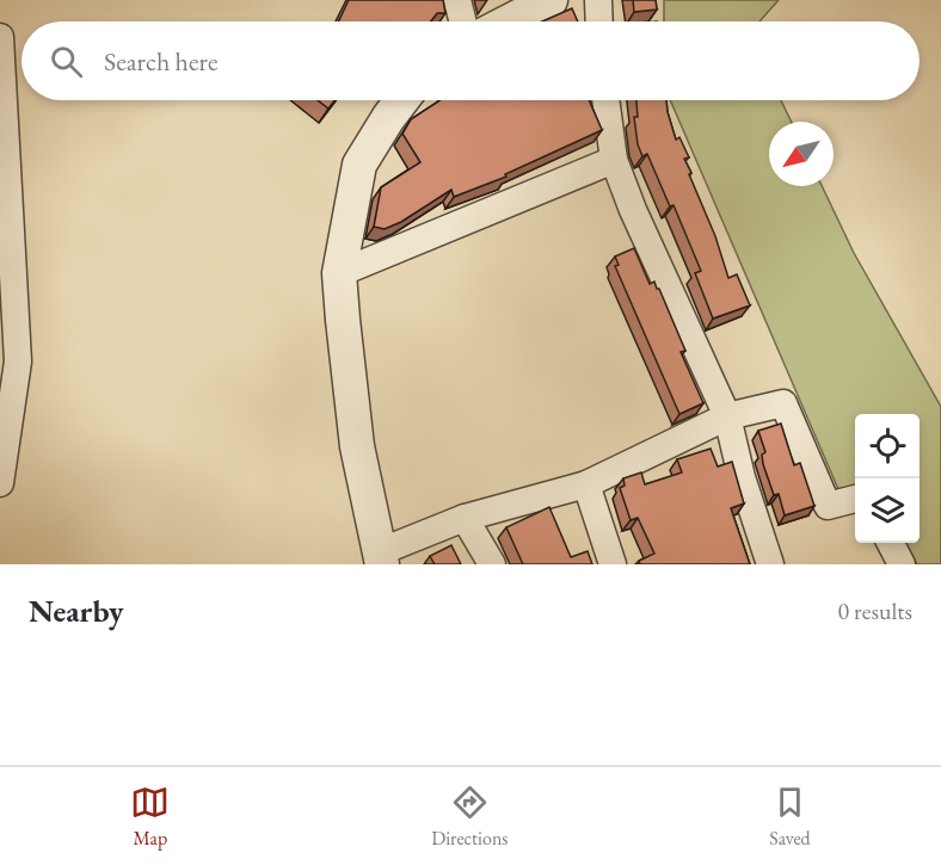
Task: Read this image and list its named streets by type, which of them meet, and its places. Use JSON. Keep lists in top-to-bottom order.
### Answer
{
  "north": "bottom left",
  "page": {
    "search": "Search here",
    "heading": ["Nearby", "0 results"],
    "nav": ["Map", "Directions", "Saved"]
  }
}
